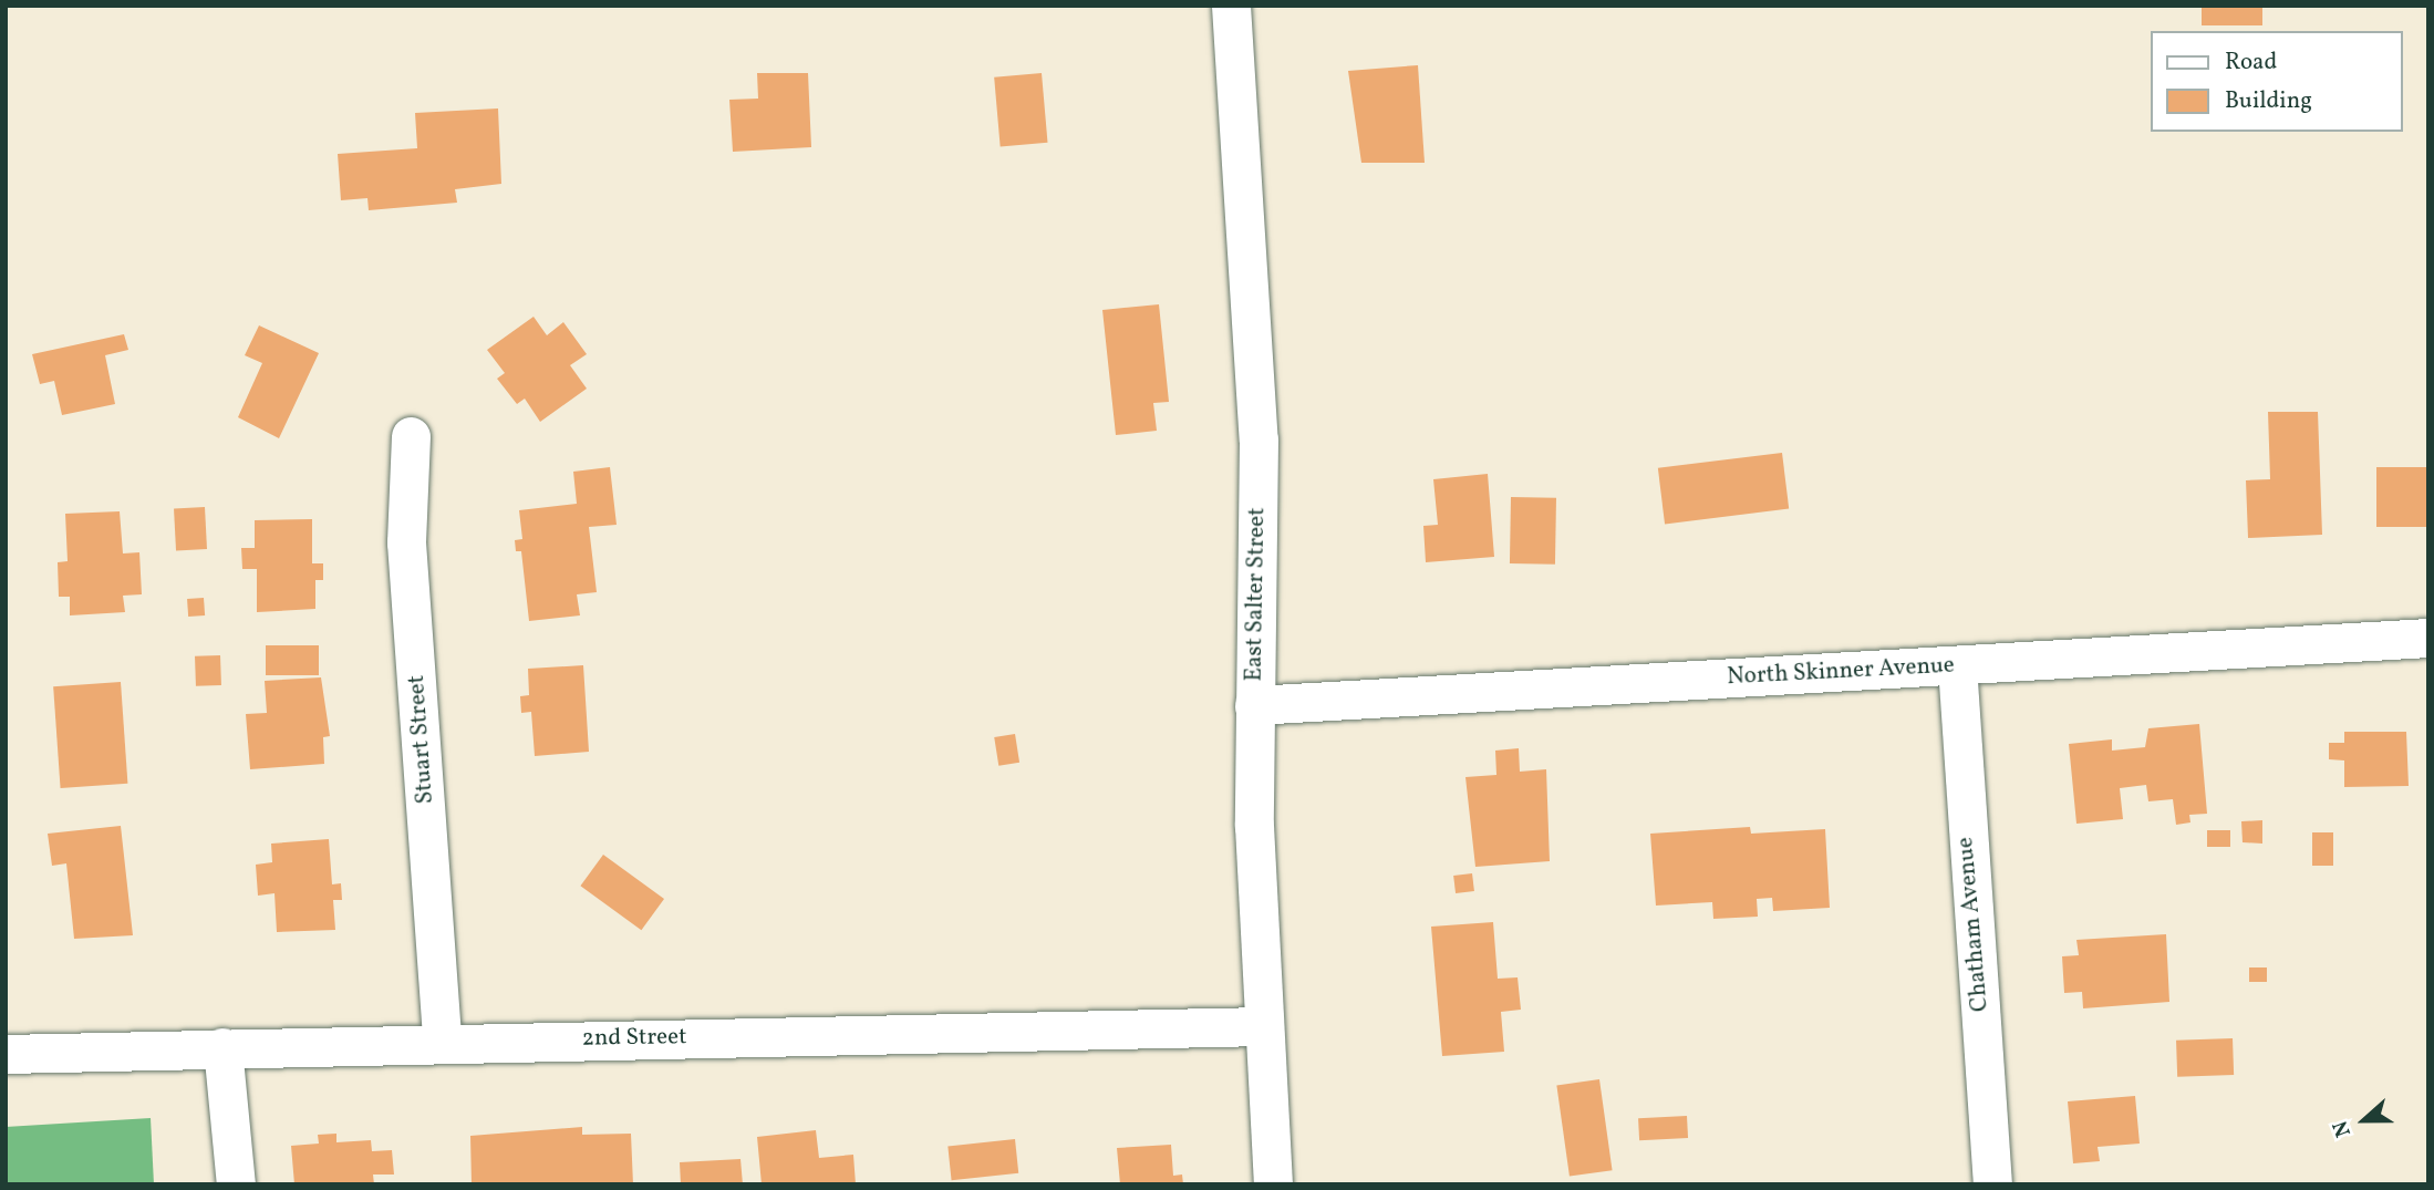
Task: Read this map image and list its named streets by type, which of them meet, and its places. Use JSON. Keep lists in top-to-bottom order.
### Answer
{
  "streets": {
    "street": [
      "East Salter Street",
      "North Skinner Avenue",
      "Stuart Street",
      "Chatham Avenue",
      "2nd Street"
    ]
  },
  "crossings": [
    ["East Salter Street", "North Skinner Avenue"],
    ["East Salter Street", "2nd Street"],
    ["North Skinner Avenue", "Chatham Avenue"],
    ["Stuart Street", "2nd Street"]
  ],
  "legend": ["Road", "Building"],
  "north": "left"
}
